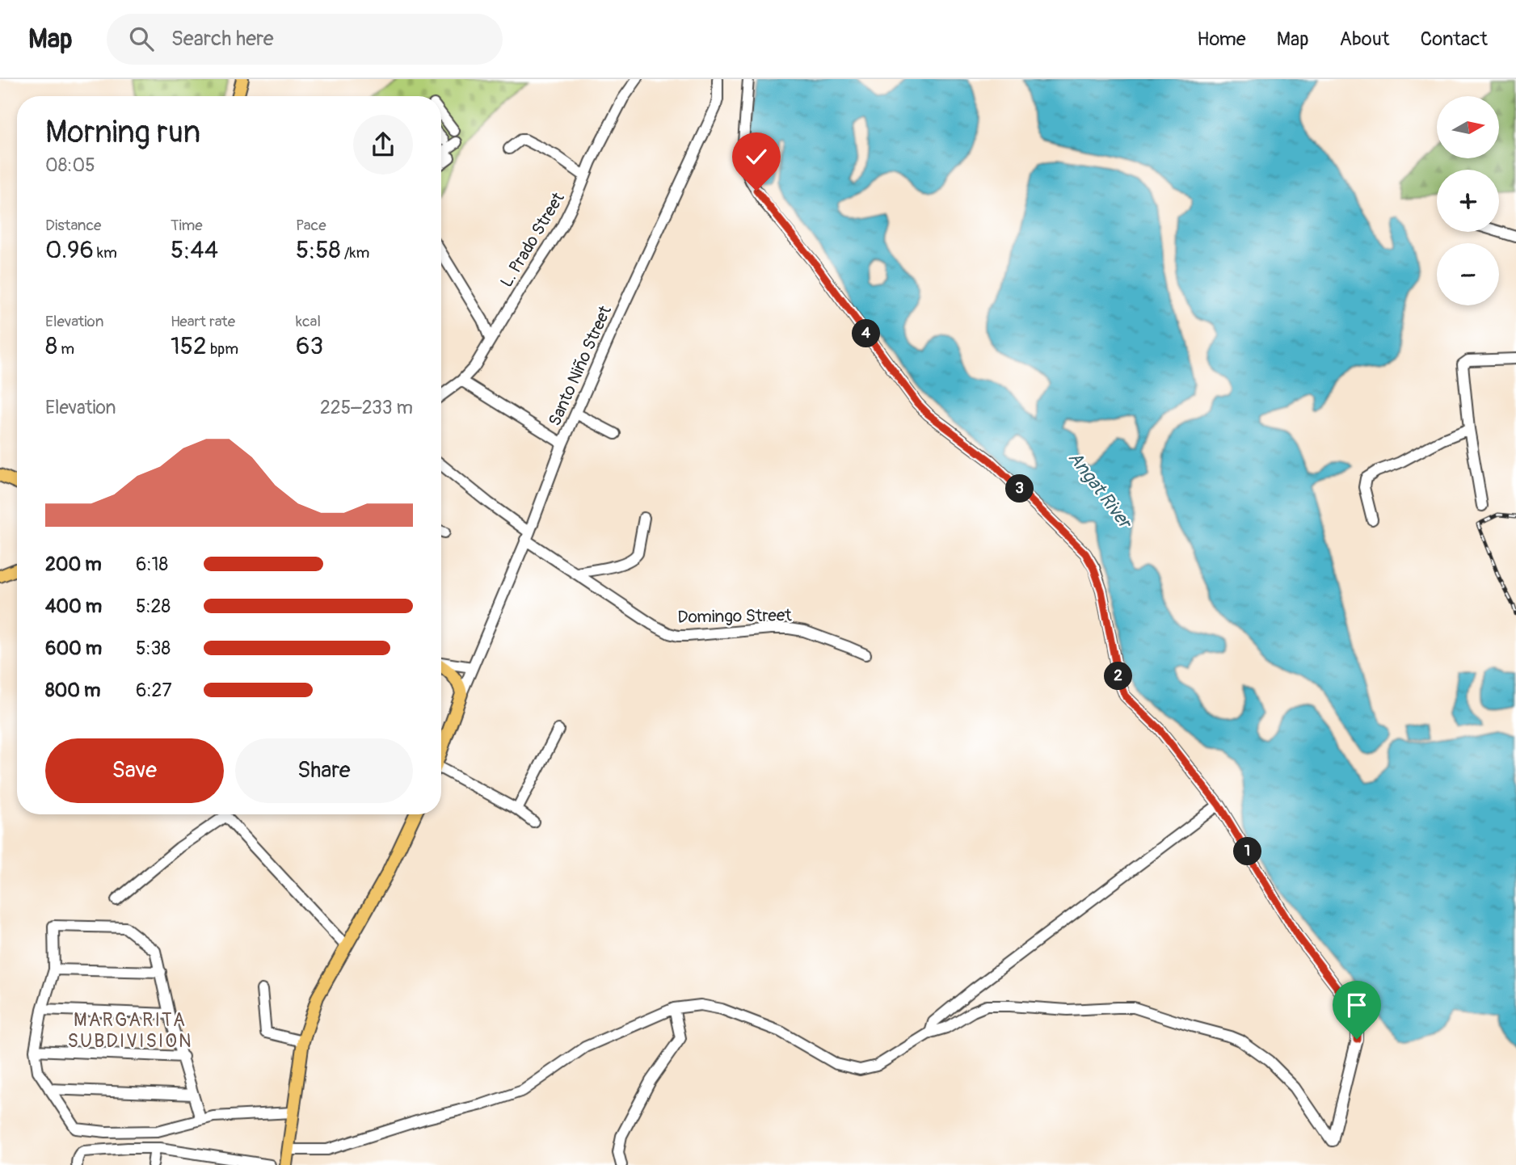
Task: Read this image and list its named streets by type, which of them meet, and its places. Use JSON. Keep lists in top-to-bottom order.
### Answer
{
  "streets": {
    "street": ["L. Prado Street", "Santo Niño Street", "Domingo Street"]
  },
  "crossings": [
    ["Santo Niño Street", "Domingo Street"]
  ],
  "districts": ["MARGARITA SUBDIVISION"],
  "water": ["Angat River"],
  "north": "right",
  "page": {
    "header": "Map",
    "search": "Search here",
    "nav": [
      "Home",
      "Map",
      "About",
      "Contact"
    ],
    "map_buttons": ["+", "−"],
    "heading": ["Morning run", "08:05"],
    "stats": [
      ["Distance", "0.96 km"],
      ["Time", "5:44"],
      ["Pace", "5:58 /km"],
      ["Elevation", "8 m"],
      ["Heart rate", "152 bpm"],
      ["kcal", "63"]
    ],
    "pins": [
      "4",
      "3",
      "2",
      "1"
    ],
    "chart": ["Elevation", "225–233 m"],
    "list": [
      {
        "name": "200 m",
        "note": "6:18"
      },
      {
        "name": "400 m",
        "note": "5:28"
      },
      {
        "name": "600 m",
        "note": "5:38"
      },
      {
        "name": "800 m",
        "note": "6:27"
      }
    ],
    "buttons": ["Save", "Share"]
  }
}
